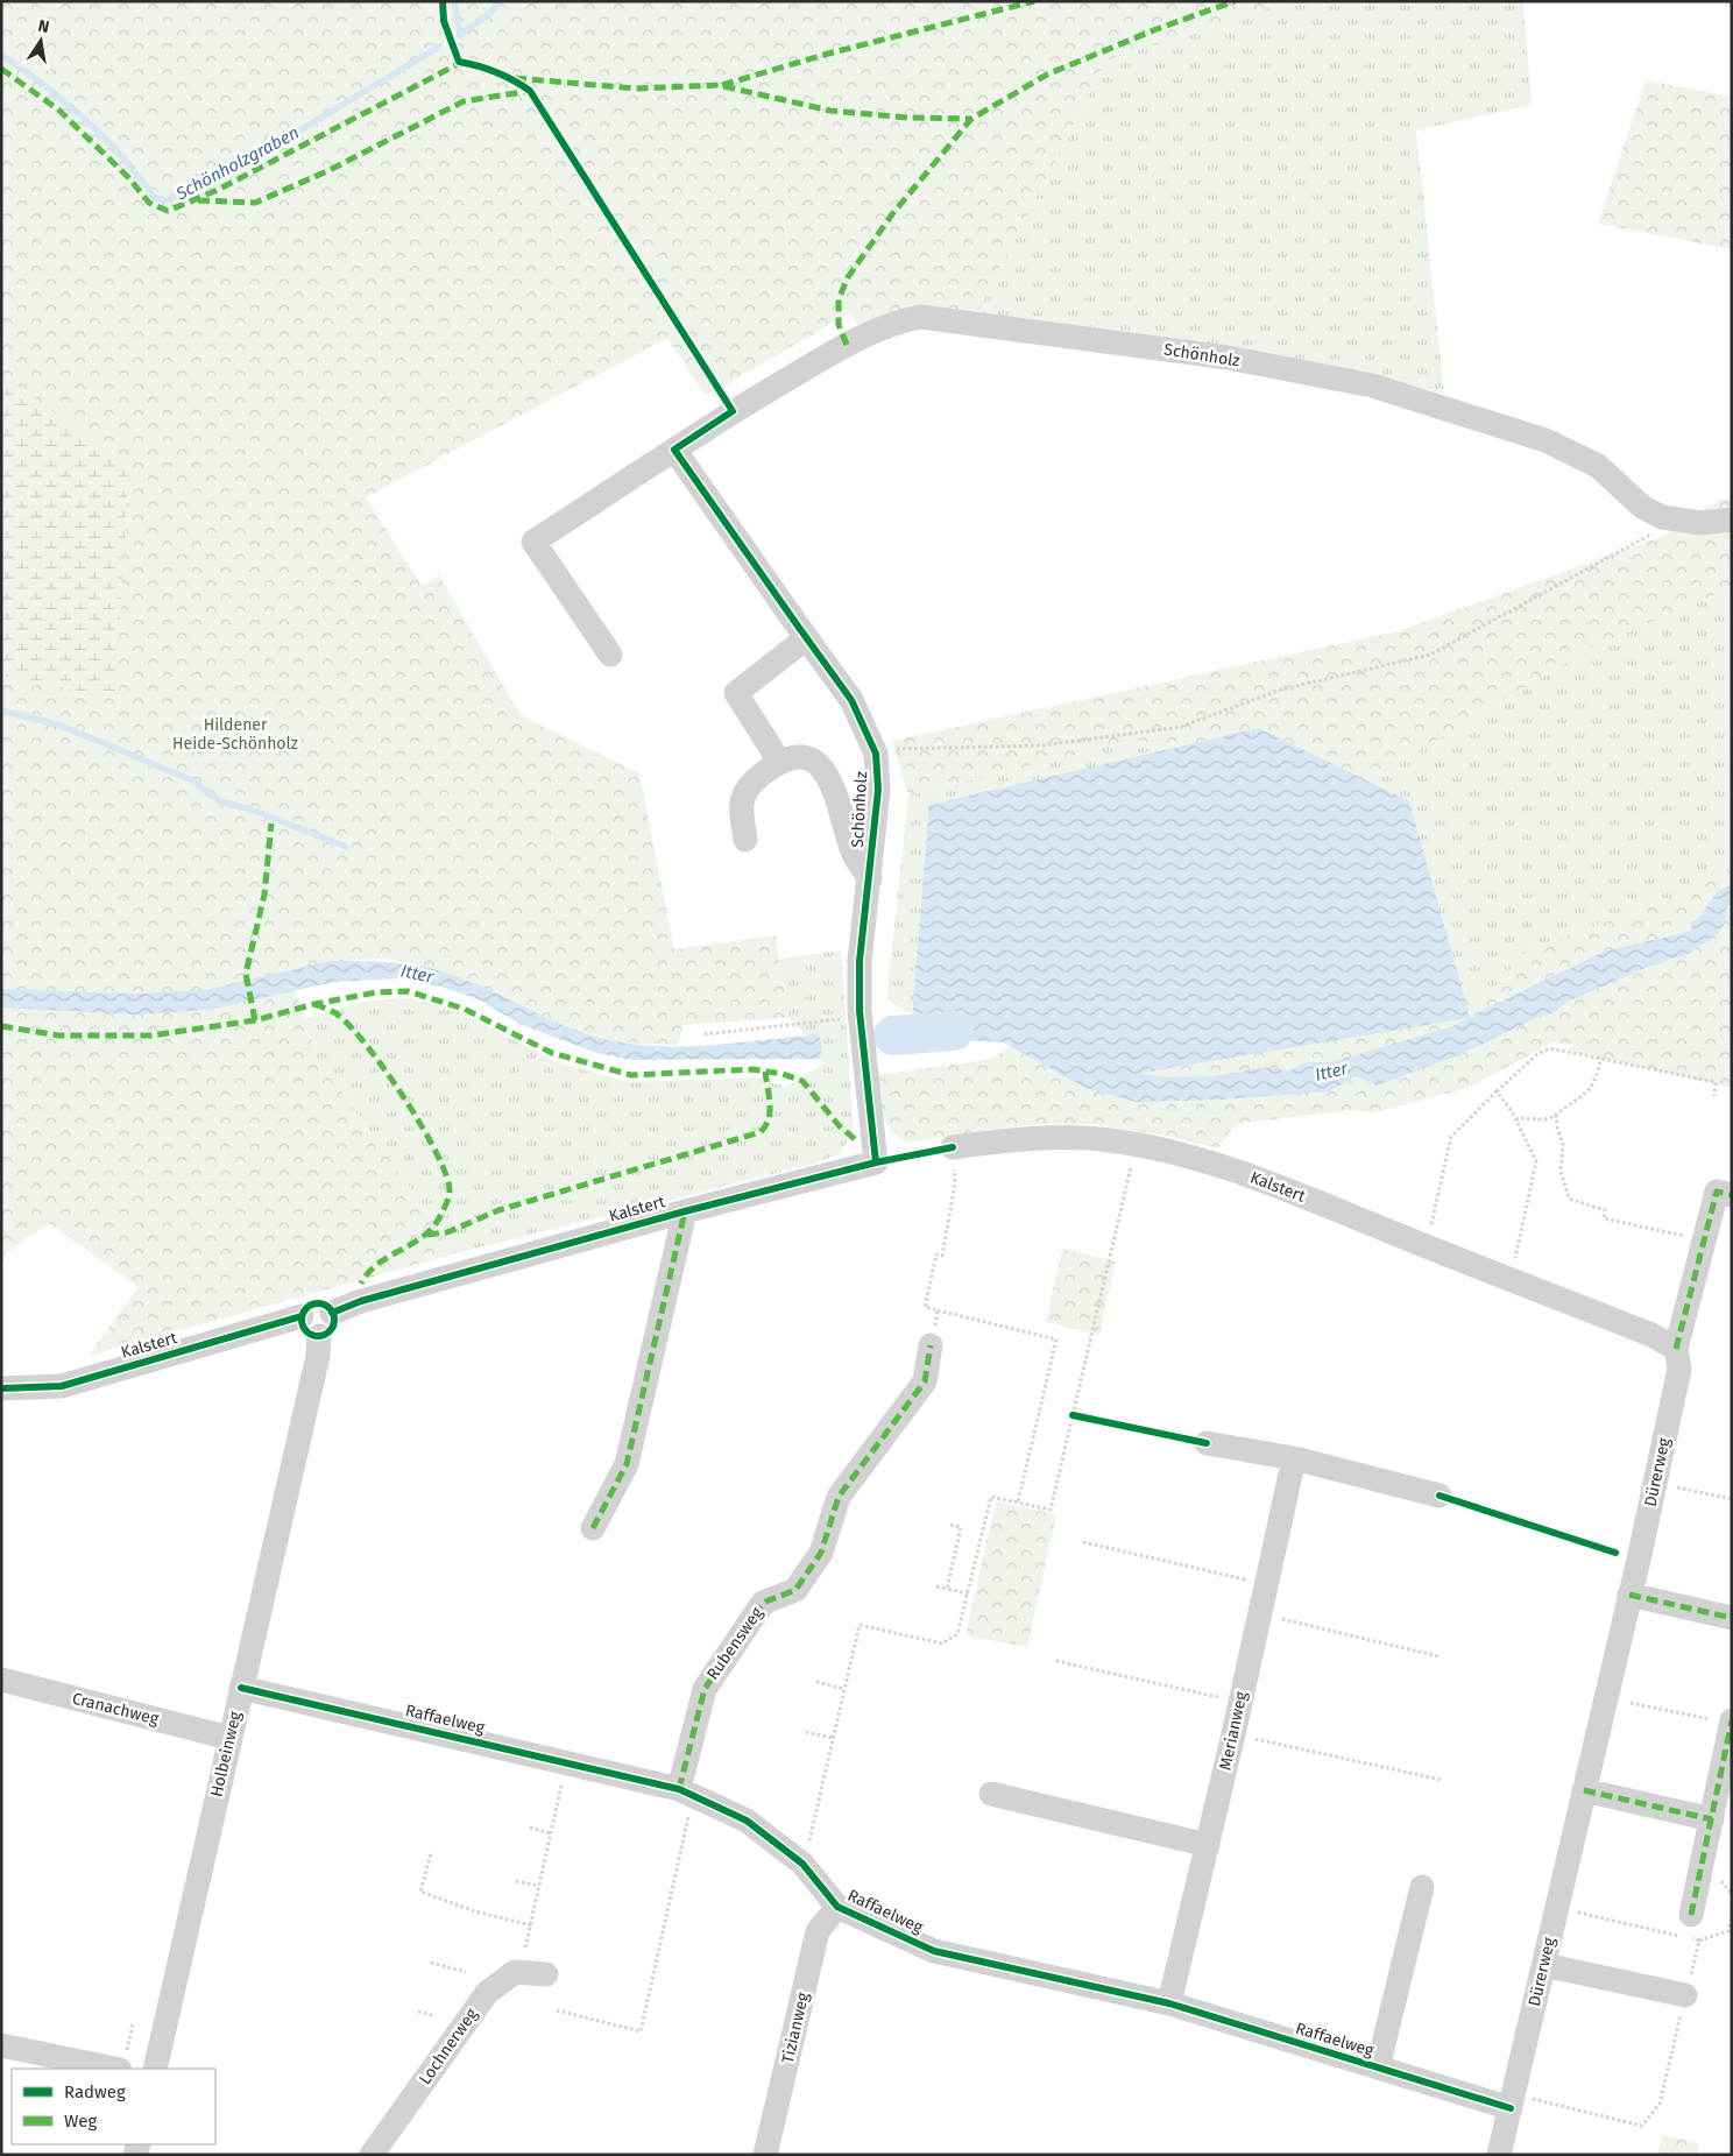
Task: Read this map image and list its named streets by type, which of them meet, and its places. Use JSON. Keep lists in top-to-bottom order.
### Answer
{
  "streets": {
    "street": [
      "Schönholz",
      "Kalstert",
      "Dürerweg",
      "Rubensweg",
      "Cranachweg",
      "Raffaelweg",
      "Merianweg",
      "Holbeinweg",
      "Tizianweg",
      "Lochnerweg"
    ]
  },
  "crossings": [
    ["Schönholz", "Kalstert"],
    ["Kalstert", "Dürerweg"],
    ["Kalstert", "Holbeinweg"],
    ["Dürerweg", "Raffaelweg"],
    ["Rubensweg", "Raffaelweg"],
    ["Cranachweg", "Holbeinweg"],
    ["Raffaelweg", "Merianweg"],
    ["Raffaelweg", "Holbeinweg"],
    ["Raffaelweg", "Tizianweg"]
  ],
  "water": ["Schönholzgraben", "Itter"],
  "parks": ["Hildener Heide-Schönholz"],
  "legend": ["Radweg", "Weg"],
  "north": "top"
}
